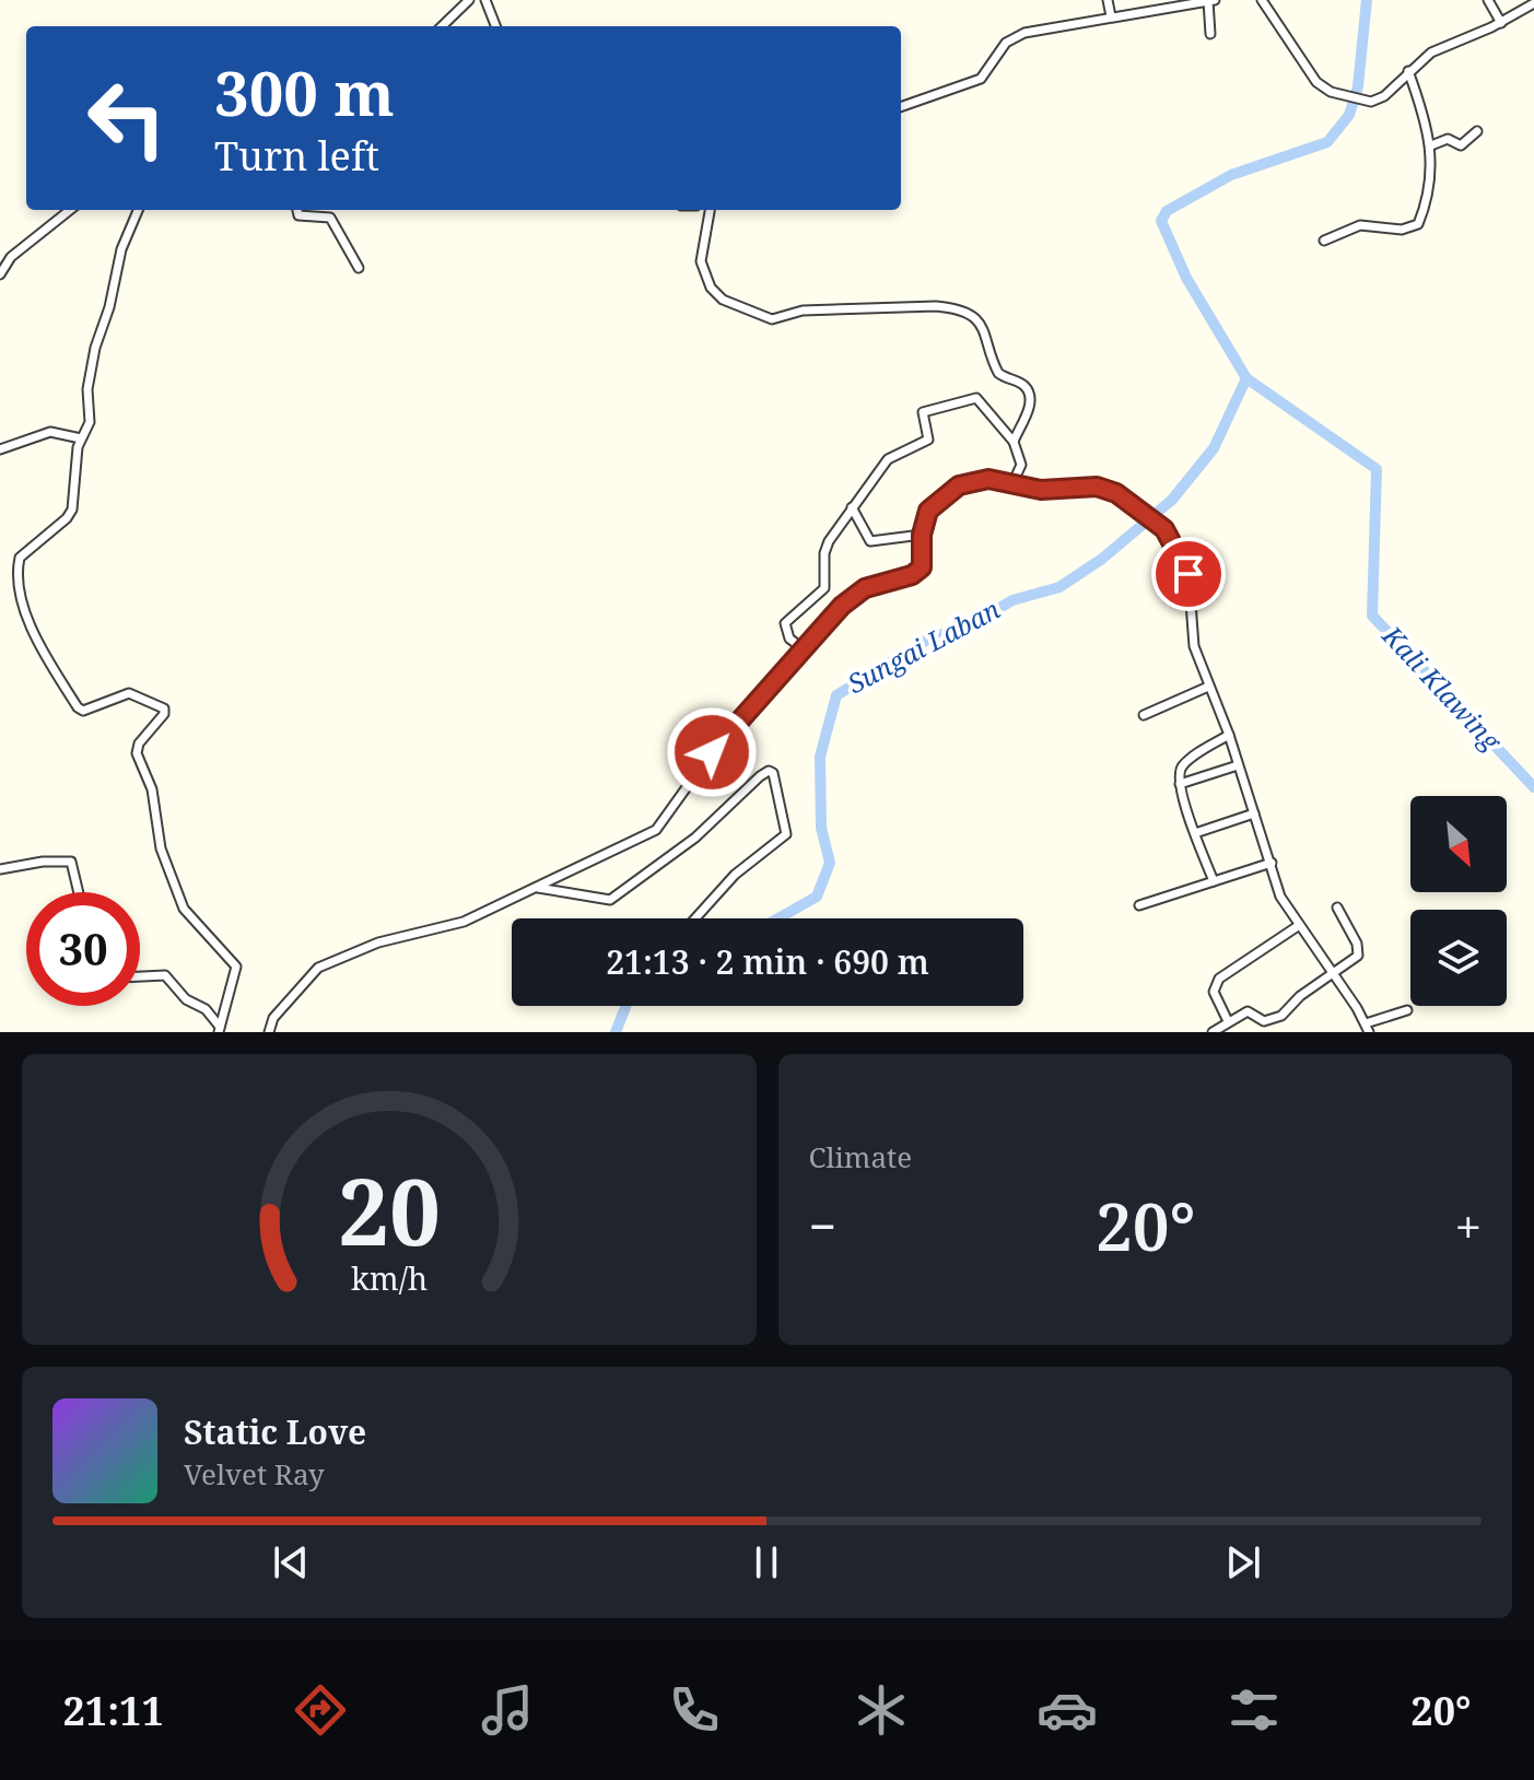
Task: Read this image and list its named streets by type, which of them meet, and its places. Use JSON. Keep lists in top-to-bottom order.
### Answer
{
  "water": ["Sungai Laban", "Kali Klawing"],
  "north": "bottom right",
  "page": {
    "turn": ["300 m", "Turn left"],
    "limit": "30",
    "trip": "21:13 · 2 min · 690 m",
    "tile": "Climate",
    "heat": ["−", "20°", "+"],
    "song": ["Static Love", "Velvet Ray"],
    "tabs": ["21:11", "20°"],
    "gauge": ["20", "km/h"]
  }
}
